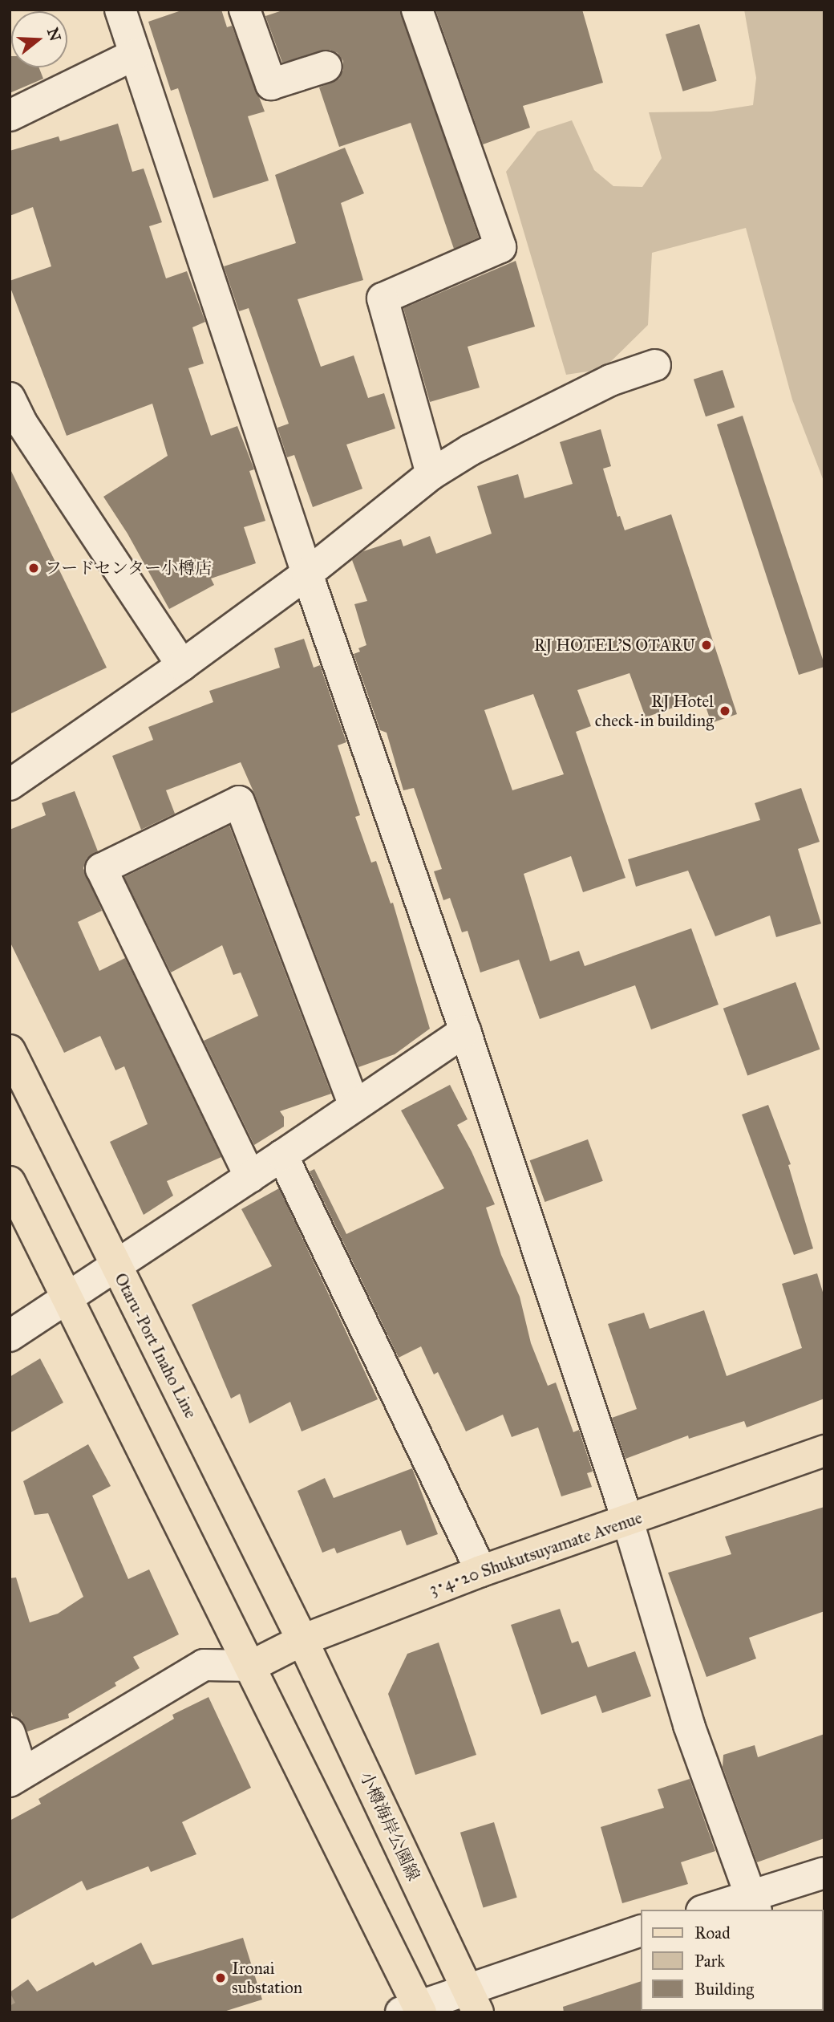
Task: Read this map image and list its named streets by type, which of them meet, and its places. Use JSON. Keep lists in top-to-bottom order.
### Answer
{
  "streets": {
    "main road": ["Otaru-Port Inaho Line", "3･4･20 Shukutsuyamate Avenue", "小樽海岸公園線"]
  },
  "crossings": [
    ["Otaru-Port Inaho Line", "3･4･20 Shukutsuyamate Avenue"],
    ["Otaru-Port Inaho Line", "小樽海岸公園線"],
    ["3･4･20 Shukutsuyamate Avenue", "小樽海岸公園線"]
  ],
  "places": [
    "フードセンター小樽店",
    "RJ HOTEL'S OTARU",
    "RJ Hotel check-in building",
    "Ironai substation"
  ],
  "legend": ["Road", "Park", "Building"],
  "north": "right"
}
